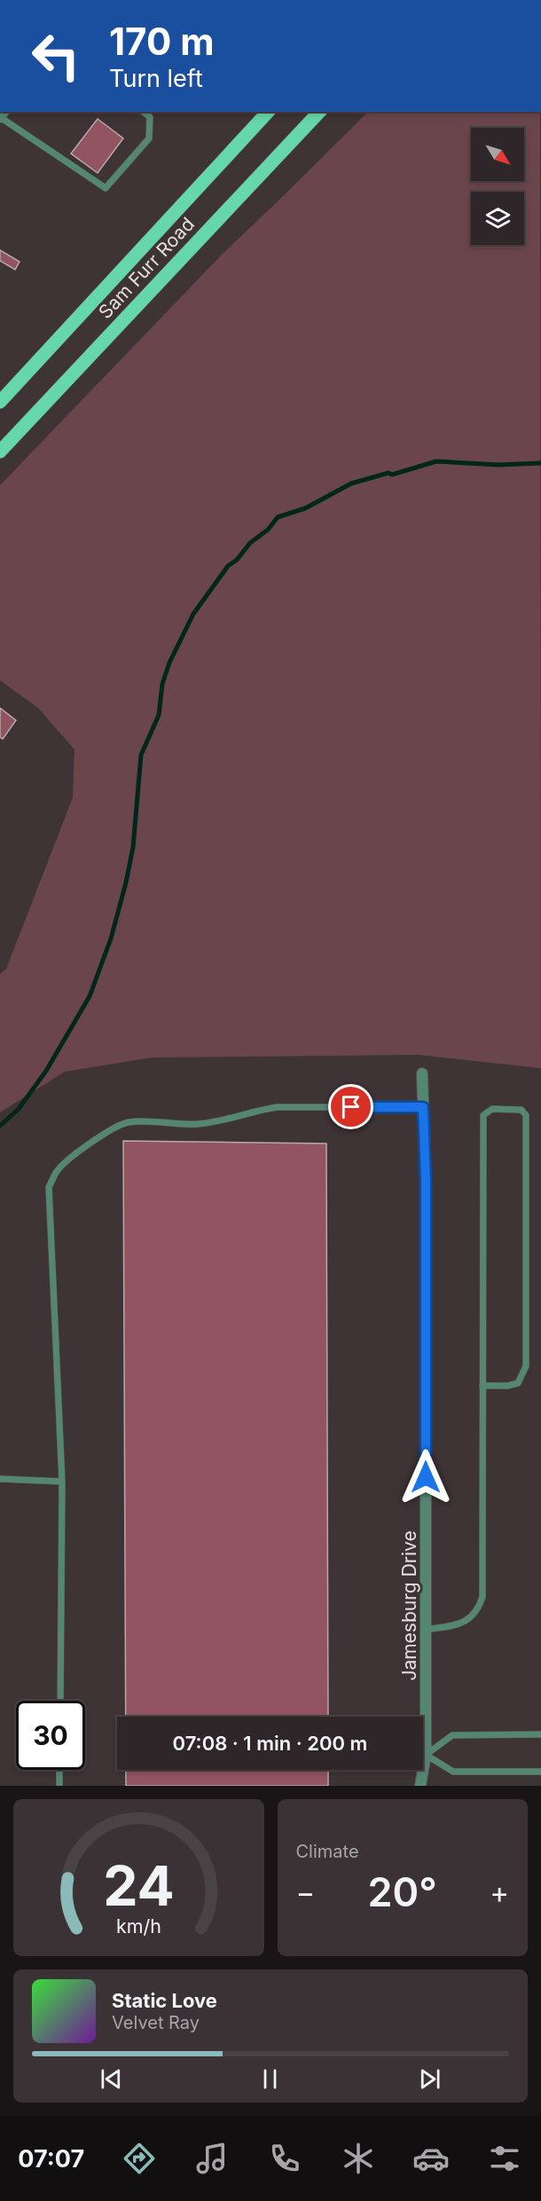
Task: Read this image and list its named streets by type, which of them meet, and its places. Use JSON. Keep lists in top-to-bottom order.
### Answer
{
  "streets": {
    "main road": ["Sam Furr Road"],
    "street": ["Jamesburg Drive"]
  },
  "north": "bottom right",
  "page": {
    "turn": ["170 m", "Turn left"],
    "limit": "30",
    "trip": "07:08 · 1 min · 200 m",
    "tile": "Climate",
    "heat": ["−", "20°", "+"],
    "song": ["Static Love", "Velvet Ray"],
    "tabs": "07:07",
    "gauge": ["24", "km/h"]
  }
}
